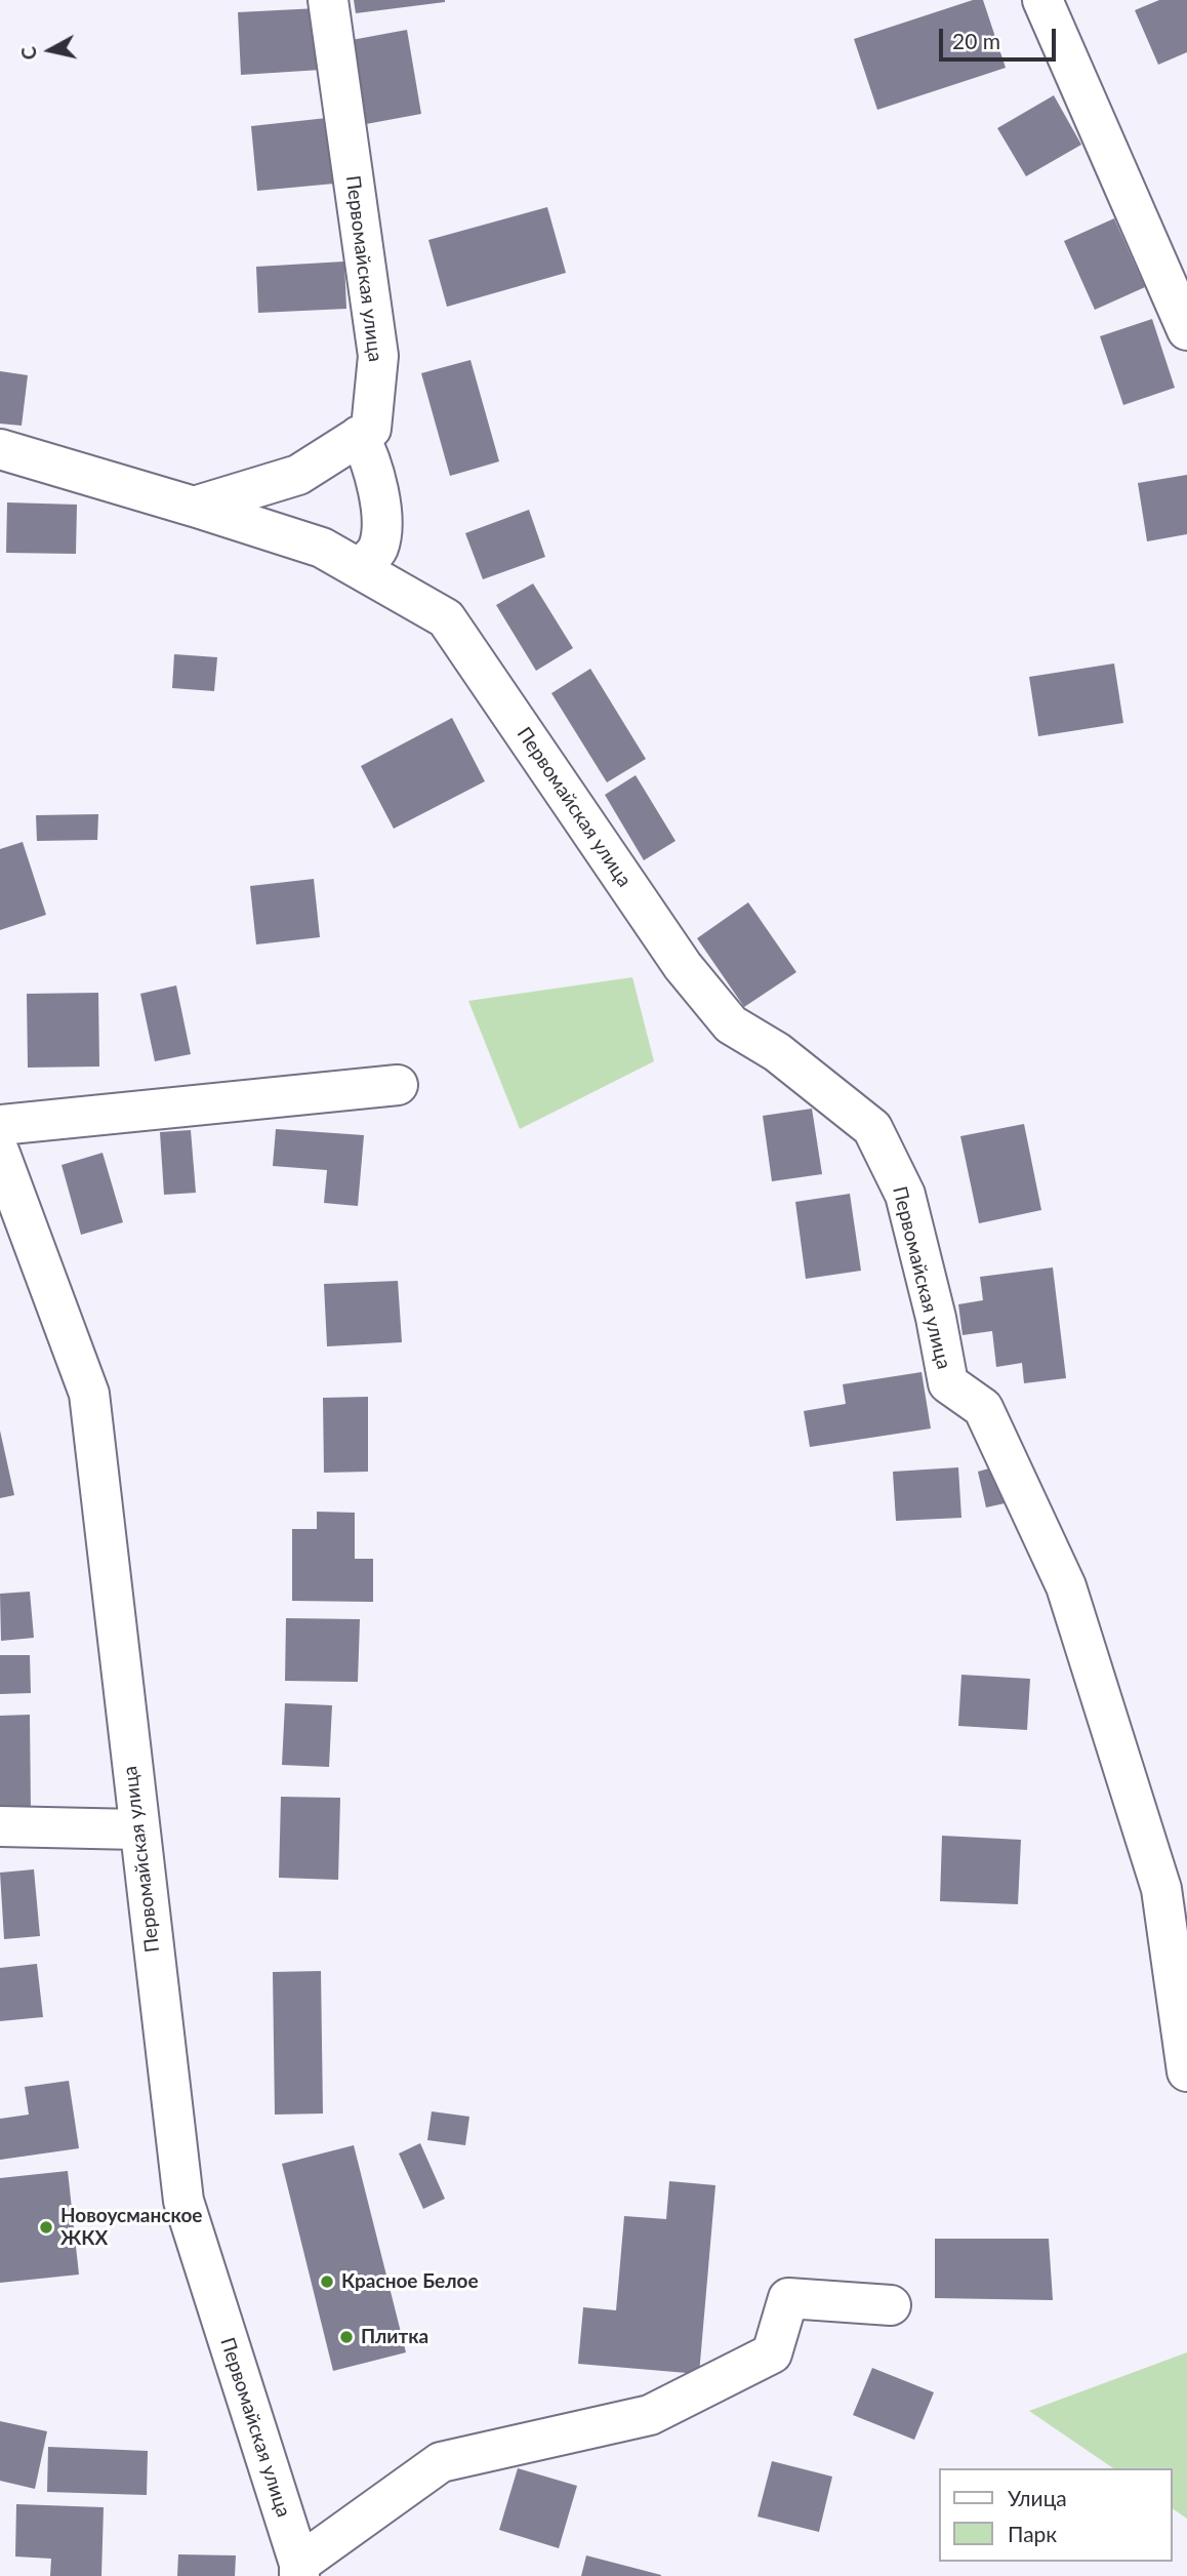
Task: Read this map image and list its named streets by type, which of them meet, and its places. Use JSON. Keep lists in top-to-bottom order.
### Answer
{
  "streets": {
    "street": ["Первомайская улица"]
  },
  "places": ["Новоусманское ЖКХ", "Красное Белое", "Плитка"],
  "legend": ["Улица", "Парк"],
  "scale_bar": "20 m",
  "north": "left"
}
